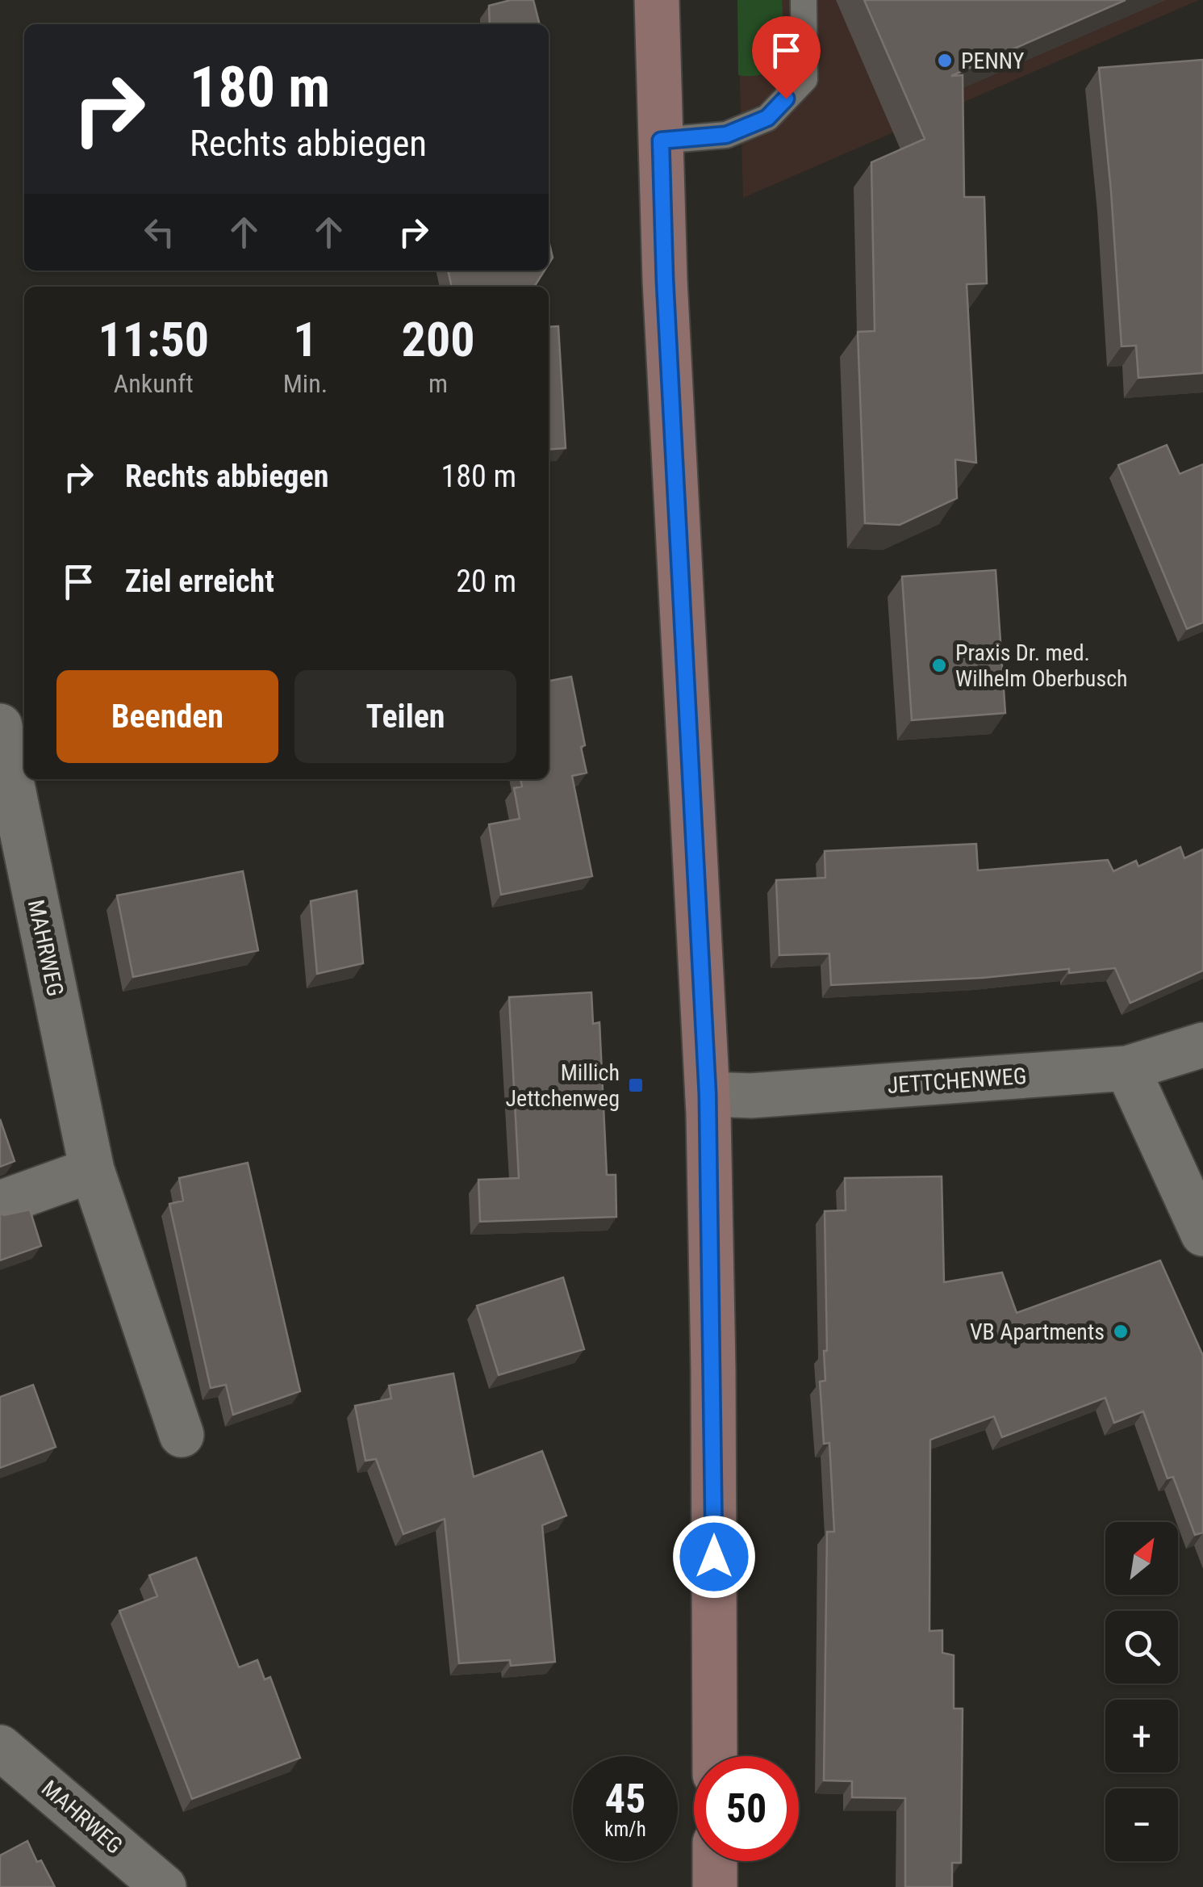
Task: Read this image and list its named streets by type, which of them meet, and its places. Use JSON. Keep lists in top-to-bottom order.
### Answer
{
  "streets": {
    "street": ["MAHRWEG", "JETTCHENWEG"]
  },
  "places": {
    "other": ["PENNY", "Praxis Dr. med. Wilhelm Oberbusch", "VB Apartments"],
    "transit": ["Millich Jettchenweg"]
  },
  "north": "top right",
  "page": {
    "turn": ["180 m", "Rechts abbiegen"],
    "eta": [
      "11:50",
      "Ankunft",
      "1",
      "Min.",
      "200",
      "m"
    ],
    "list": [
      {
        "name": "Rechts abbiegen",
        "value": "180 m"
      },
      {
        "name": "Ziel erreicht",
        "value": "20 m"
      }
    ],
    "buttons": ["Beenden", "Teilen"],
    "map_buttons": ["+", "−"],
    "speed": "45 km/h",
    "limit": "50"
  }
}
